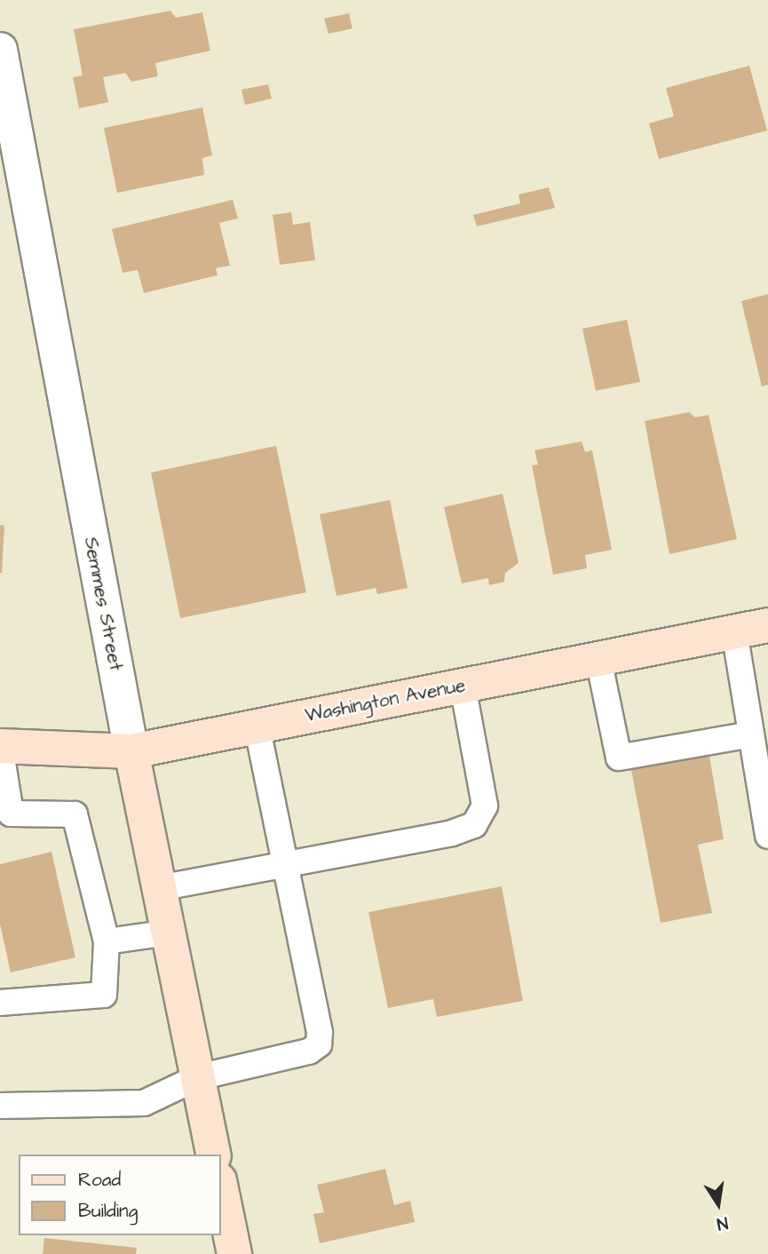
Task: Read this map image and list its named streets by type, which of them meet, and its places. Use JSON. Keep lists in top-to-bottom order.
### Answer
{
  "streets": {
    "street": ["Semmes Street", "Washington Avenue"]
  },
  "crossings": [
    ["Semmes Street", "Washington Avenue"]
  ],
  "legend": ["Road", "Building"],
  "north": "bottom"
}
